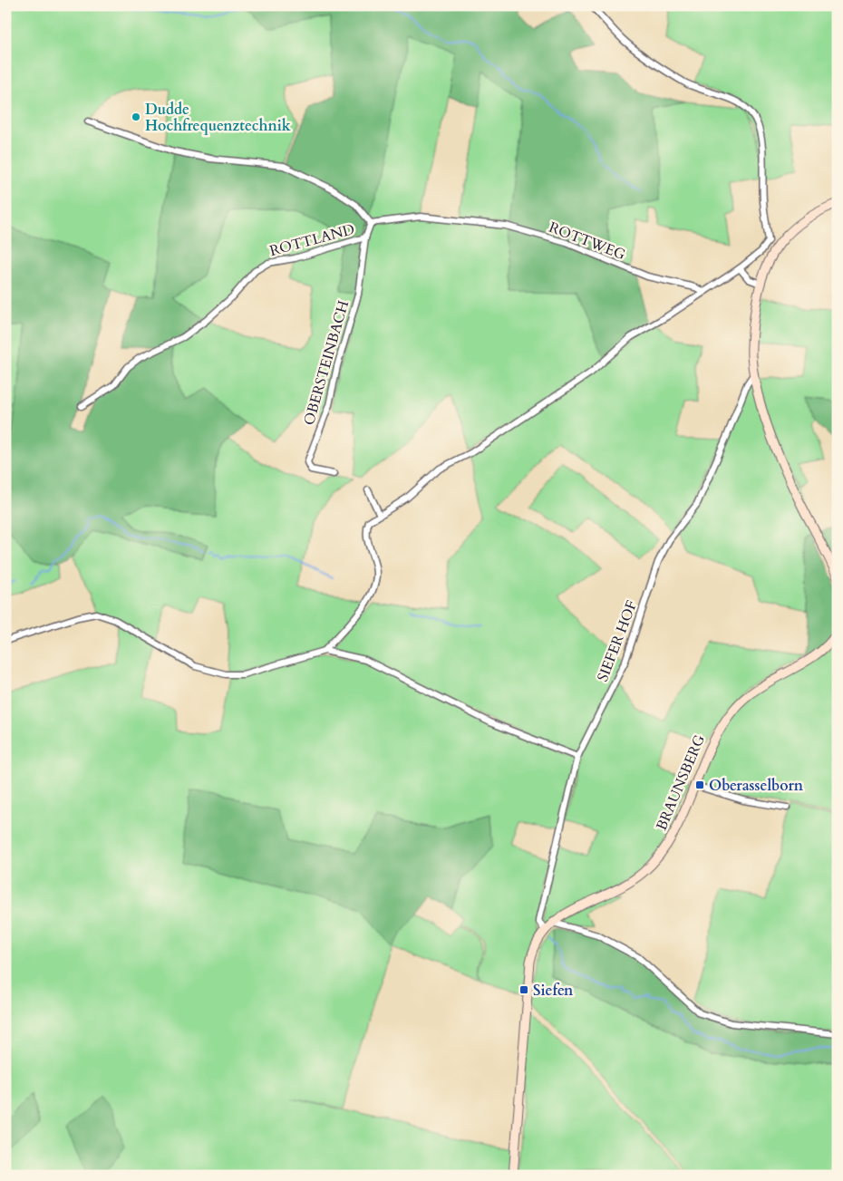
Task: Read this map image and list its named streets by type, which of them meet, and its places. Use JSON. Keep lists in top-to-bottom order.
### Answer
{
  "streets": {
    "main road": ["BRAUNSBERG"],
    "street": [
      "ROTTLAND",
      "ROTTWEG",
      "OBERSTEINBACH",
      "SIEFER HOF"
    ]
  },
  "crossings": [
    ["ROTTLAND", "ROTTWEG"],
    ["ROTTLAND", "OBERSTEINBACH"],
    ["SIEFER HOF", "BRAUNSBERG"]
  ],
  "places": {
    "other": ["Dudde Hochfrequenztechnik"],
    "transit": ["Oberasselborn", "Siefen"]
  }
}
